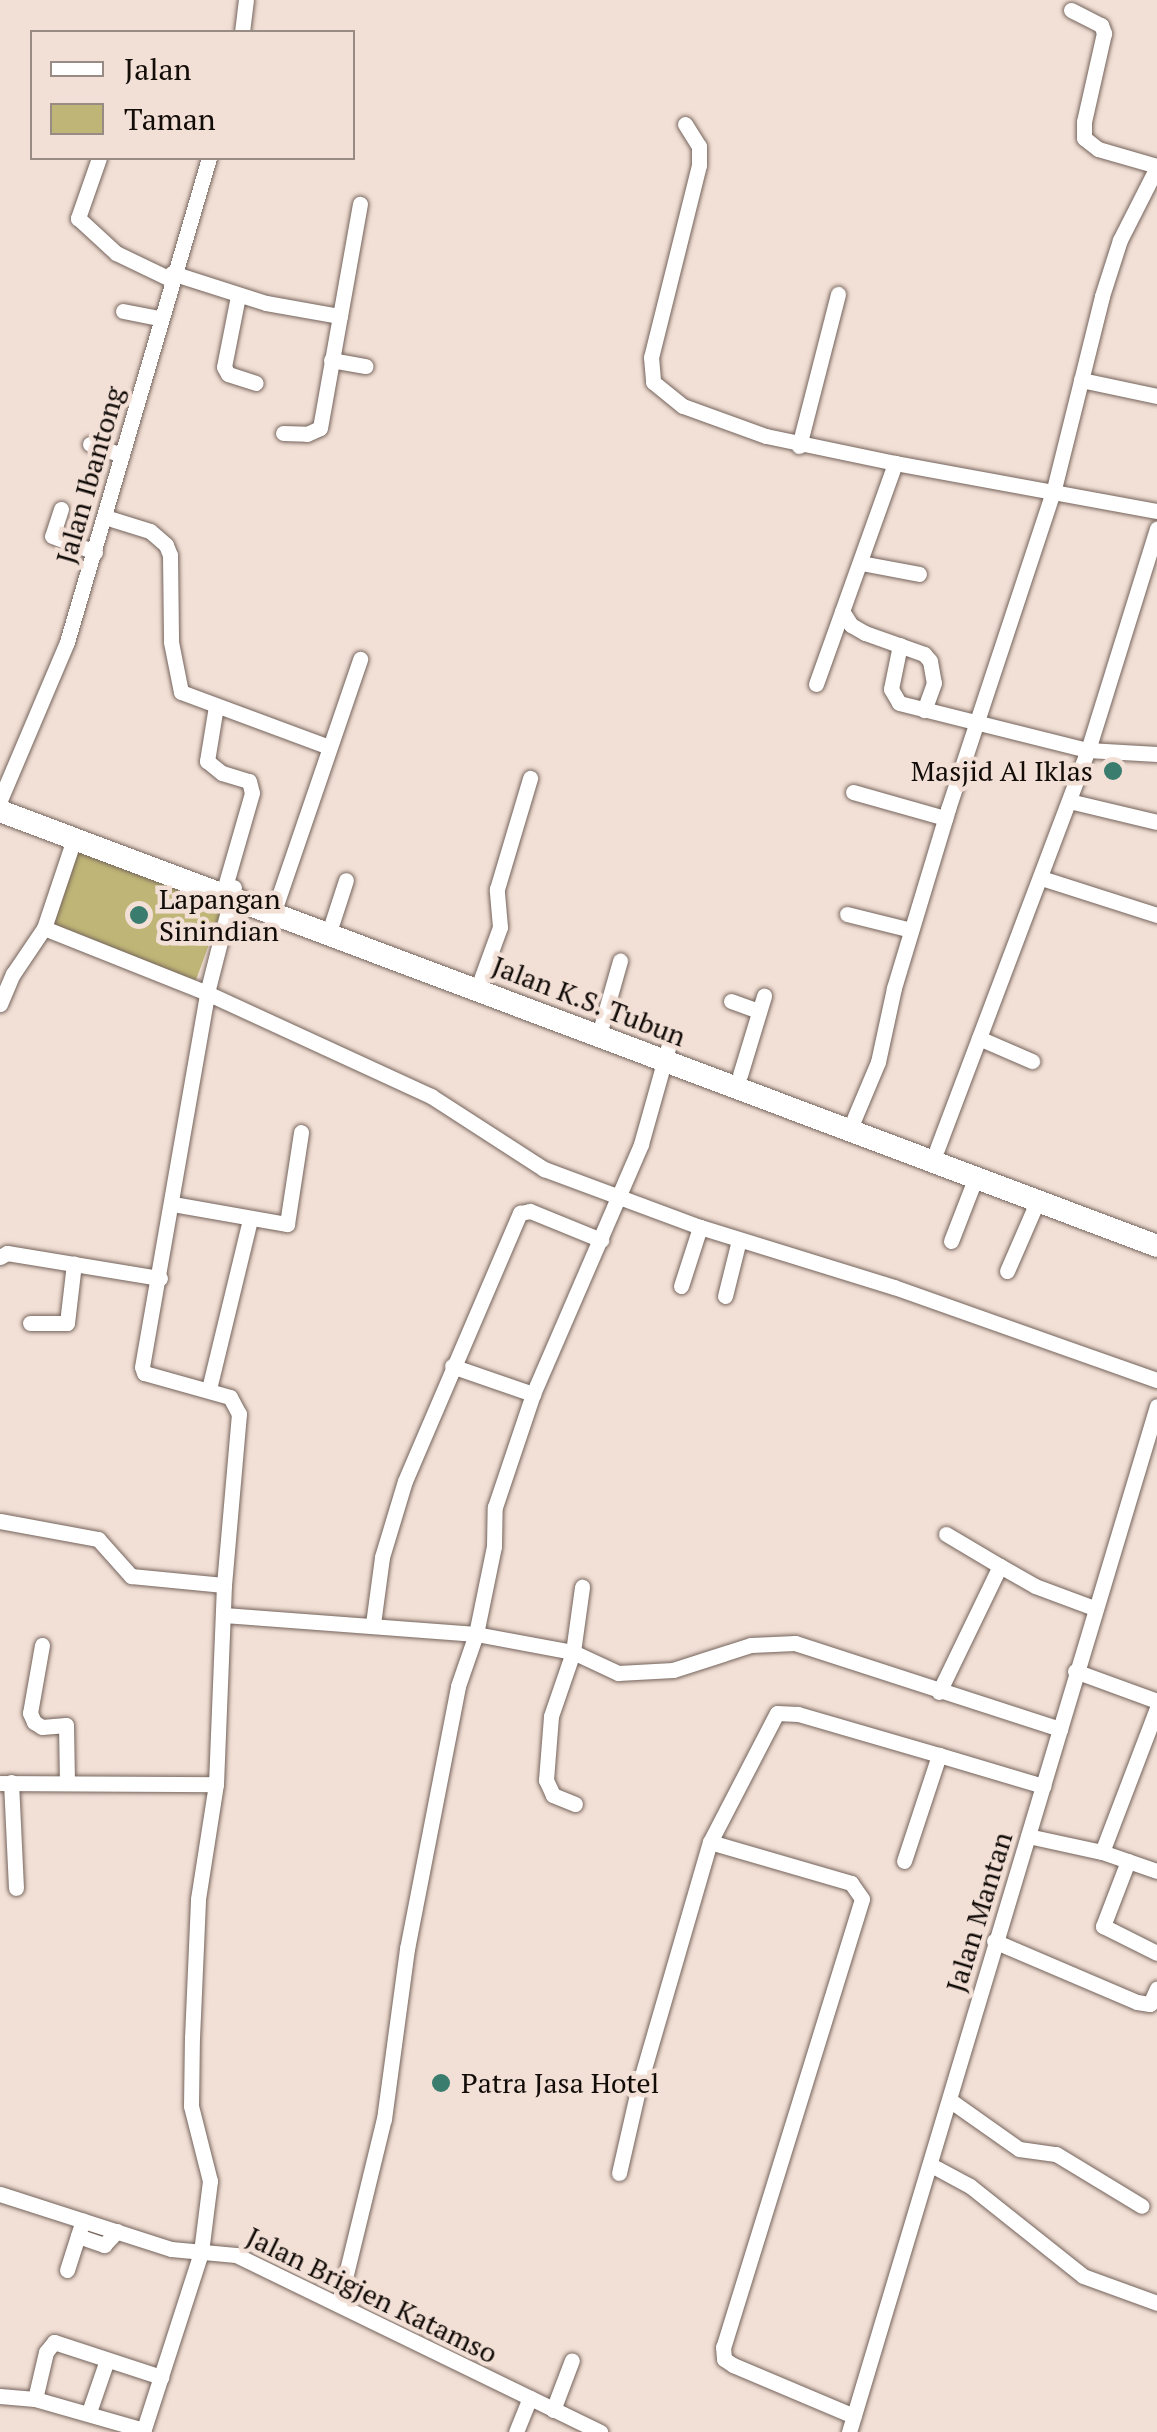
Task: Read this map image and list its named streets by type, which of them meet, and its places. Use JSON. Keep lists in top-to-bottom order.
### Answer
{
  "streets": {
    "highway": ["Jalan K.S. Tubun"],
    "street": ["Jalan Ibantong", "Jalan Mantan", "Jalan Brigjen Katamso"]
  },
  "crossings": [
    ["Jalan Ibantong", "Jalan K.S. Tubun"]
  ],
  "places": ["Masjid Al Iklas", "Lapangan Sinindian", "Patra Jasa Hotel"],
  "legend": ["Jalan", "Taman"]
}
